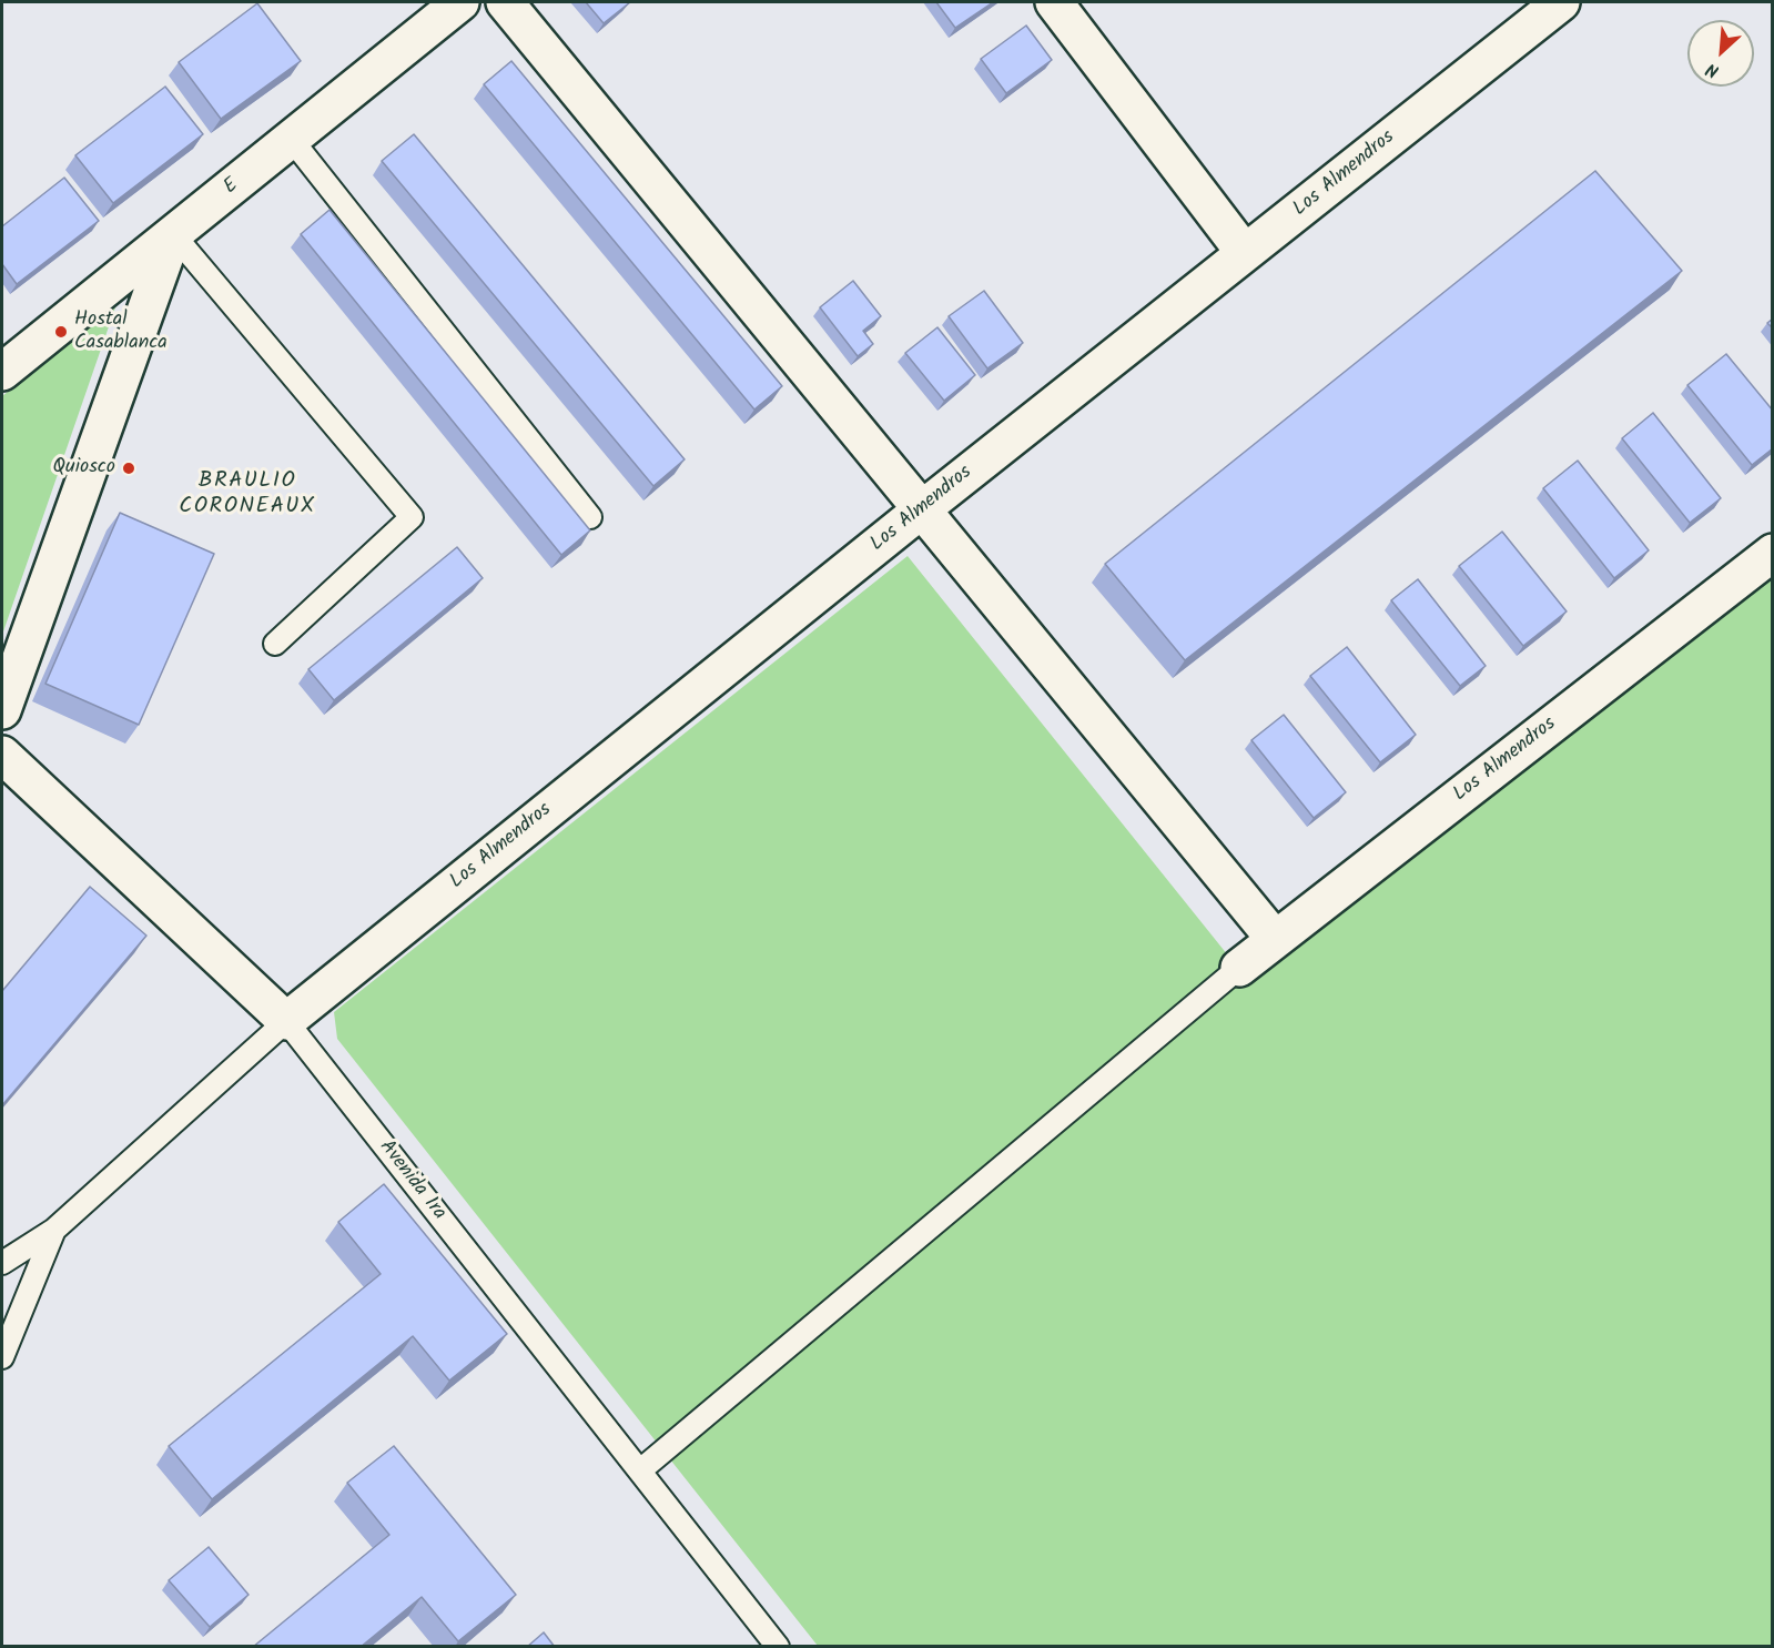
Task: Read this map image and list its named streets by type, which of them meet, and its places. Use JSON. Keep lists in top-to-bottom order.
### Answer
{
  "streets": {
    "street": ["Los Almendros", "E", "Avenida 1ra"]
  },
  "crossings": [
    ["Los Almendros", "Avenida 1ra"]
  ],
  "districts": ["BRAULIO CORONEAUX"],
  "places": ["Hostal Casablanca", "Quiosco"],
  "north": "bottom left"
}
